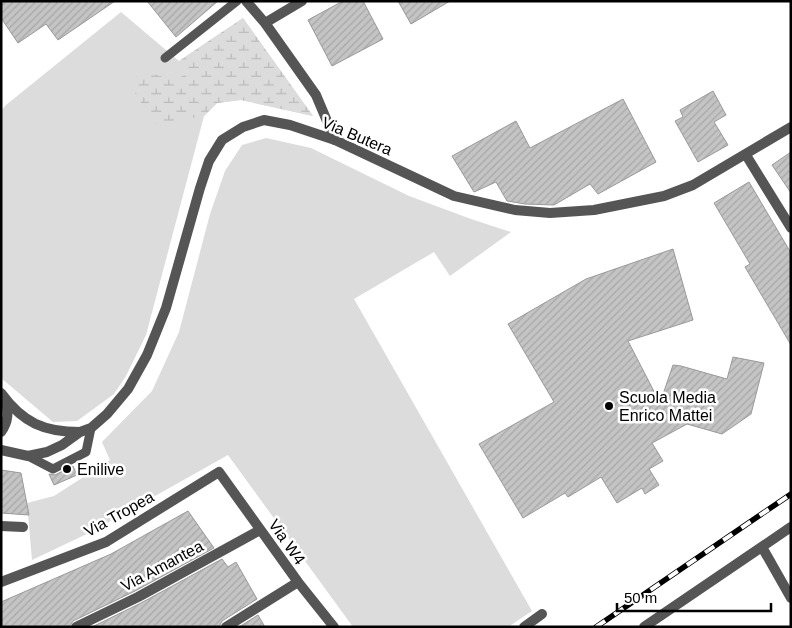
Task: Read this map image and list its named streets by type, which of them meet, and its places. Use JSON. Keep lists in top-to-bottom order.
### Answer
{
  "streets": {
    "street": [
      "Via Butera",
      "Via Tropea",
      "Via W4",
      "Via Amantea"
    ]
  },
  "crossings": [
    ["Via Tropea", "Via W4"],
    ["Via W4", "Via Amantea"]
  ],
  "places": ["Scuola Media Enrico Mattei", "Enilive"],
  "scale_bar": "50 m"
}
